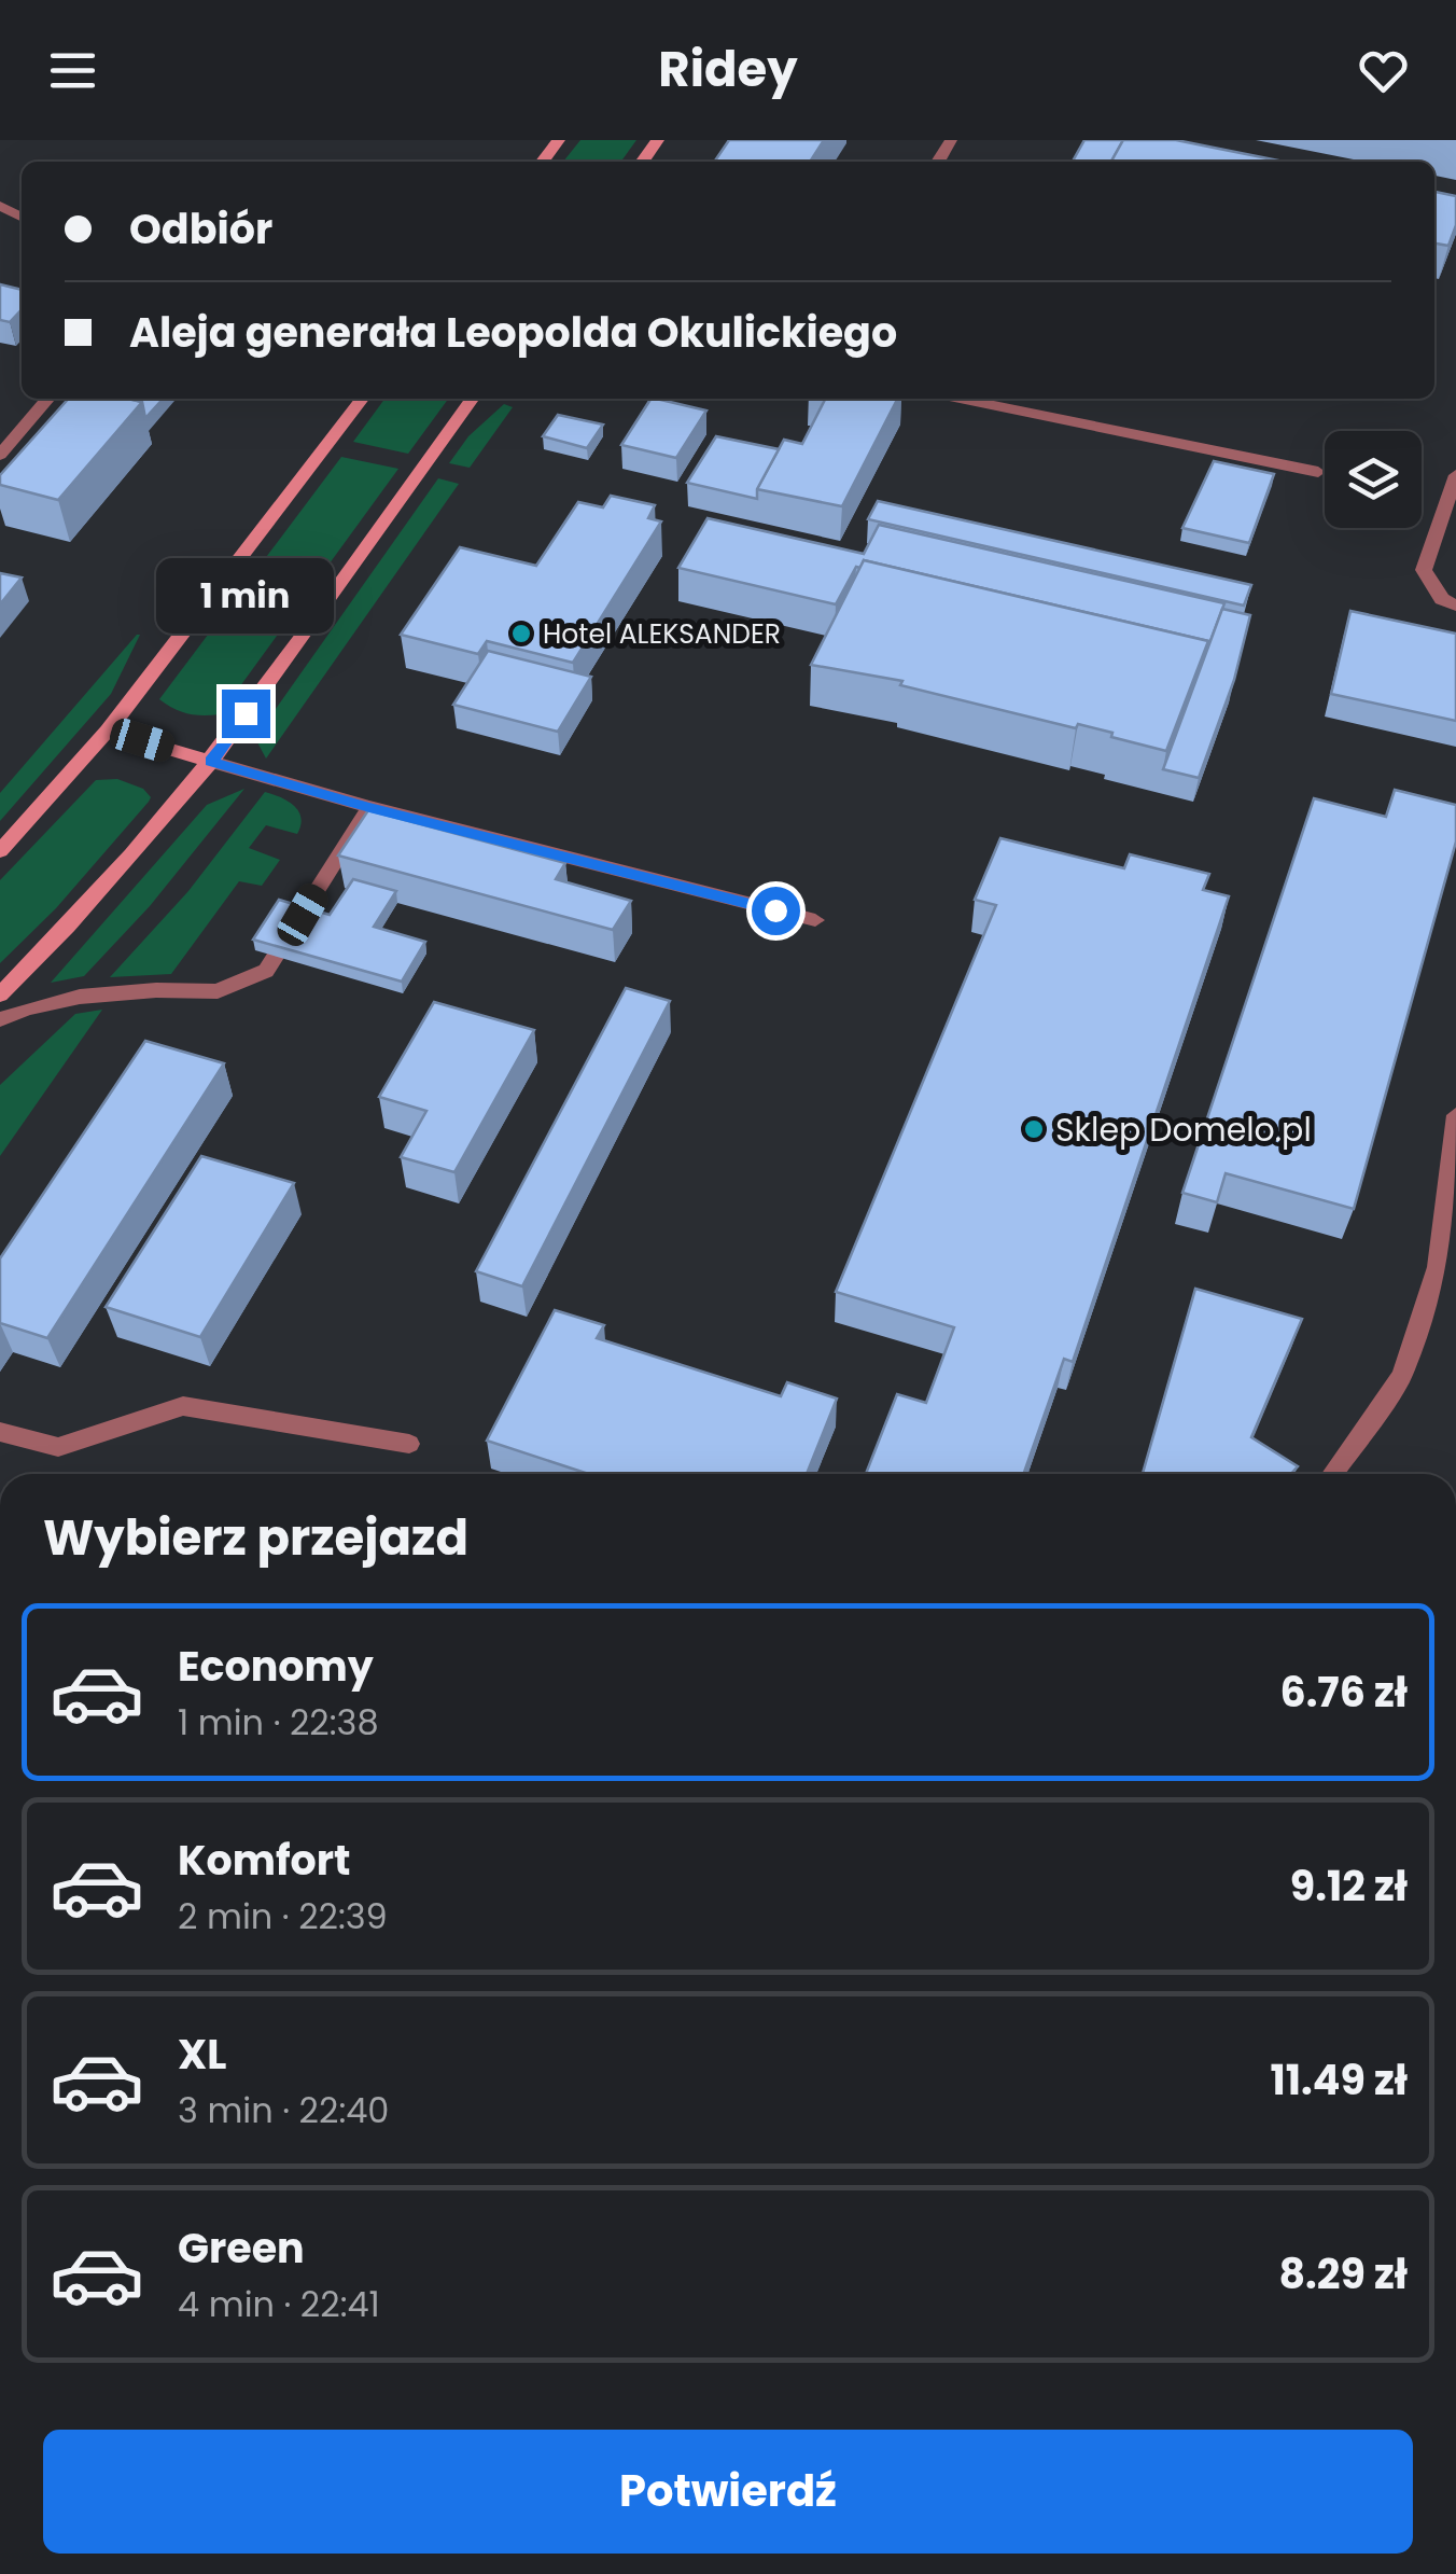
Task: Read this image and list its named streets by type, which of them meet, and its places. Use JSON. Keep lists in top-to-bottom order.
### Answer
{
  "places": ["Hotel ALEKSANDER", "Sklep Domelo.pl"],
  "page": {
    "header": "Ridey",
    "banner": ["Odbiór", "Aleja generała Leopolda Okulickiego"],
    "bubble": "1 min",
    "heading": "Wybierz przejazd",
    "list": [
      {
        "name": "Economy",
        "note": "1 min · 22:38",
        "value": "6.76 zł"
      },
      {
        "name": "Komfort",
        "note": "2 min · 22:39",
        "value": "9.12 zł"
      },
      {
        "name": "XL",
        "note": "3 min · 22:40",
        "value": "11.49 zł"
      },
      {
        "name": "Green",
        "note": "4 min · 22:41",
        "value": "8.29 zł"
      }
    ],
    "buttons": "Potwierdź"
  }
}
